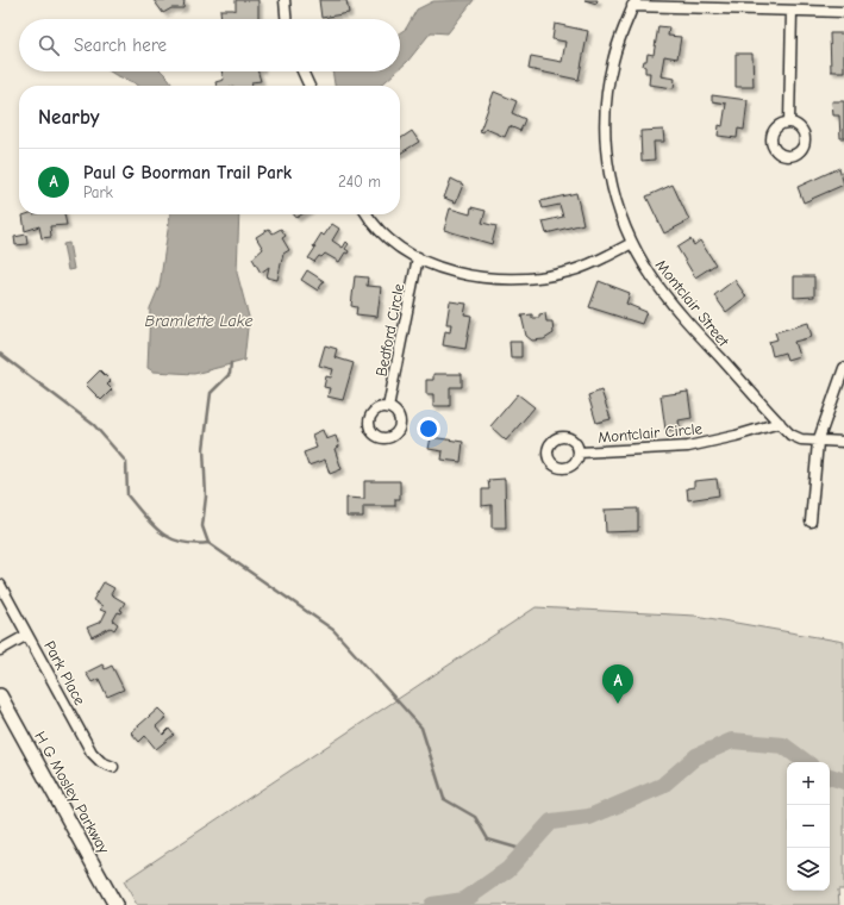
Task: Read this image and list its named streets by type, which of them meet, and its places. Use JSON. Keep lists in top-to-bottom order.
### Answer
{
  "streets": {
    "main road": ["H G Mosley Parkway"],
    "street": [
      "Montclair Street",
      "Bedford Circle",
      "Montclair Circle",
      "Park Place"
    ]
  },
  "crossings": [
    ["Montclair Street", "Montclair Circle"]
  ],
  "water": ["Bramlette Lake"],
  "page": {
    "search": "Search here",
    "heading": "Nearby",
    "list": [
      {
        "mark": "A",
        "name": "Paul G Boorman Trail Park",
        "note": "Park",
        "value": "240 m"
      }
    ],
    "pins": "A",
    "map_buttons": ["+", "−"]
  }
}
